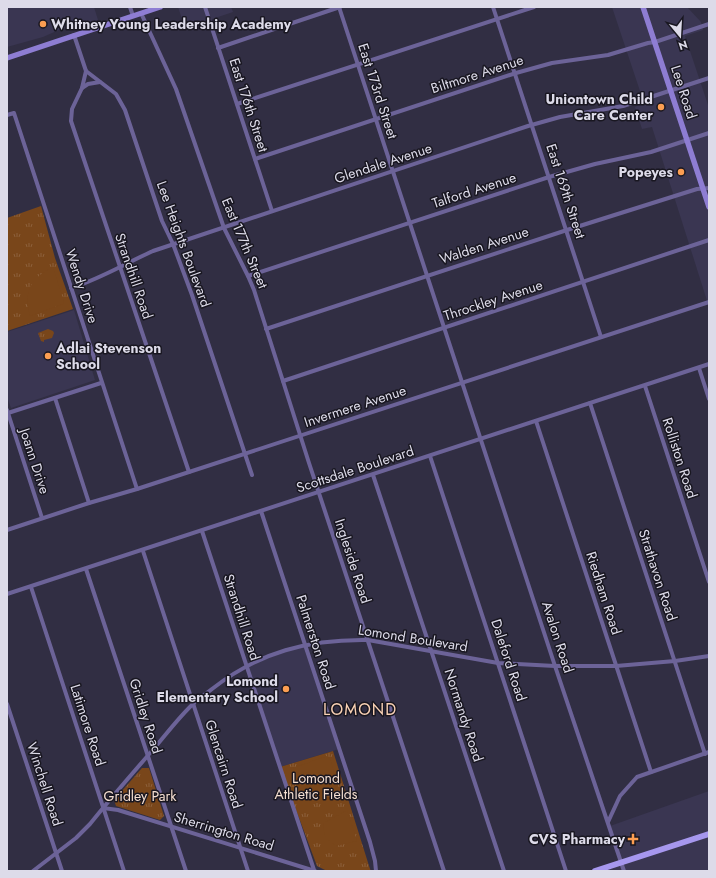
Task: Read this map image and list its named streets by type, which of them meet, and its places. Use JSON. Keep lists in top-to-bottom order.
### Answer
{
  "streets": {
    "main road": ["Lee Road"],
    "street": [
      "Biltmore Avenue",
      "East 173rd Street",
      "East 176th Street",
      "Glendale Avenue",
      "Talford Avenue",
      "East 169th Street",
      "East 177th Street",
      "Lee Heights Boulevard",
      "Walden Avenue",
      "Strandhill Road",
      "Wendy Drive",
      "Throckley Avenue",
      "Invermere Avenue",
      "Rolliston Road",
      "Joann Drive",
      "Scottsdale Boulevard",
      "Ingleside Road",
      "Strathavon Road",
      "Riedham Road",
      "Avalon Road",
      "Lomond Boulevard",
      "Palmerston Road",
      "Daleford Road",
      "Normandy Road",
      "Gridley Road",
      "Latimore Road",
      "Glencairn Road",
      "Winchell Road",
      "Sherrington Road"
    ]
  },
  "crossings": [
    ["Biltmore Avenue", "East 173rd Street"],
    ["Biltmore Avenue", "Lee Road"],
    ["Biltmore Avenue", "East 176th Street"],
    ["Biltmore Avenue", "East 169th Street"],
    ["East 173rd Street", "Glendale Avenue"],
    ["East 173rd Street", "Talford Avenue"],
    ["East 173rd Street", "Walden Avenue"],
    ["East 173rd Street", "Throckley Avenue"],
    ["East 173rd Street", "Invermere Avenue"],
    ["East 173rd Street", "Avalon Road"],
    ["Lee Road", "Glendale Avenue"],
    ["Lee Road", "Talford Avenue"],
    ["Lee Road", "Walden Avenue"],
    ["East 176th Street", "Glendale Avenue"],
    ["Glendale Avenue", "East 169th Street"],
    ["Glendale Avenue", "East 177th Street"],
    ["Glendale Avenue", "Lee Heights Boulevard"],
    ["Glendale Avenue", "Strandhill Road"],
    ["Glendale Avenue", "Wendy Drive"],
    ["Talford Avenue", "East 169th Street"],
    ["Talford Avenue", "East 177th Street"],
    ["East 169th Street", "Walden Avenue"],
    ["East 169th Street", "Throckley Avenue"],
    ["East 169th Street", "Invermere Avenue"],
    ["East 177th Street", "Walden Avenue"],
    ["East 177th Street", "Throckley Avenue"],
    ["East 177th Street", "Invermere Avenue"],
    ["East 177th Street", "Ingleside Road"],
    ["Lee Heights Boulevard", "Strandhill Road"],
    ["Lee Heights Boulevard", "Invermere Avenue"],
    ["Strandhill Road", "Invermere Avenue"],
    ["Strandhill Road", "Scottsdale Boulevard"],
    ["Strandhill Road", "Lomond Boulevard"],
    ["Strandhill Road", "Sherrington Road"],
    ["Wendy Drive", "Invermere Avenue"],
    ["Invermere Avenue", "Joann Drive"],
    ["Rolliston Road", "Scottsdale Boulevard"],
    ["Scottsdale Boulevard", "Ingleside Road"],
    ["Scottsdale Boulevard", "Strathavon Road"],
    ["Scottsdale Boulevard", "Riedham Road"],
    ["Scottsdale Boulevard", "Avalon Road"],
    ["Scottsdale Boulevard", "Palmerston Road"],
    ["Scottsdale Boulevard", "Daleford Road"],
    ["Scottsdale Boulevard", "Normandy Road"],
    ["Scottsdale Boulevard", "Gridley Road"],
    ["Scottsdale Boulevard", "Latimore Road"],
    ["Scottsdale Boulevard", "Glencairn Road"],
    ["Ingleside Road", "Lomond Boulevard"],
    ["Strathavon Road", "Lomond Boulevard"],
    ["Riedham Road", "Lomond Boulevard"],
    ["Avalon Road", "Lomond Boulevard"],
    ["Lomond Boulevard", "Palmerston Road"],
    ["Lomond Boulevard", "Daleford Road"],
    ["Lomond Boulevard", "Normandy Road"],
    ["Lomond Boulevard", "Gridley Road"],
    ["Lomond Boulevard", "Latimore Road"],
    ["Lomond Boulevard", "Glencairn Road"],
    ["Lomond Boulevard", "Winchell Road"],
    ["Lomond Boulevard", "Sherrington Road"],
    ["Gridley Road", "Sherrington Road"],
    ["Latimore Road", "Sherrington Road"],
    ["Glencairn Road", "Sherrington Road"]
  ],
  "districts": ["LOMOND"],
  "parks": ["Lomond Athletic Fields", "Gridley Park"],
  "places": {
    "other": [
      "Whitney Young Leadership Academy",
      "Uniontown Child Care Center",
      "Popeyes",
      "Adlai Stevenson School",
      "Lomond Elementary School"
    ],
    "health": ["CVS Pharmacy"]
  },
  "north": "bottom"
}
